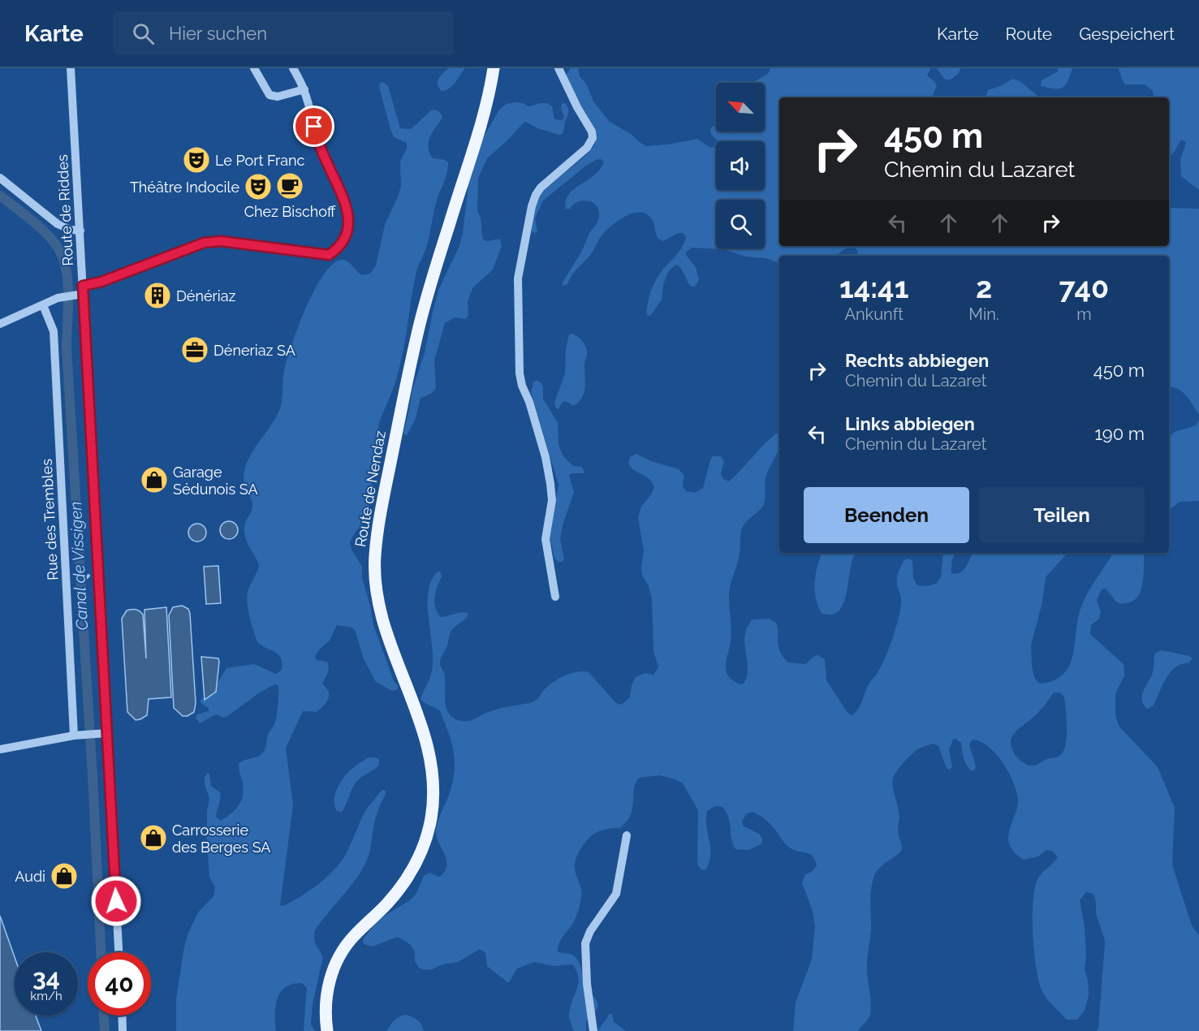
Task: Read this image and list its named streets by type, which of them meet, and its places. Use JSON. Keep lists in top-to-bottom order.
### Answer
{
  "streets": {
    "main road": ["Route de Nendaz"],
    "street": ["Route de Riddes", "Rue des Trembles"]
  },
  "water": ["Canal de Vissigen"],
  "places": {
    "theatre": ["Le Port Franc", "Théâtre Indocile"],
    "cafe": ["Chez Bischoff"],
    "building": ["Dénériaz"],
    "office": ["Déneriaz SA"],
    "shop": ["Garage Sédunois SA", "Carrosserie des Berges SA", "Audi"]
  },
  "north": "top left",
  "page": {
    "header": "Karte",
    "search": "Hier suchen",
    "nav": ["Karte", "Route", "Gespeichert"],
    "turn": ["450 m", "Chemin du Lazaret"],
    "eta": [
      "14:41",
      "Ankunft",
      "2",
      "Min.",
      "740",
      "m"
    ],
    "list": [
      {
        "name": "Rechts abbiegen",
        "note": "Chemin du Lazaret",
        "value": "450 m"
      },
      {
        "name": "Links abbiegen",
        "note": "Chemin du Lazaret",
        "value": "190 m"
      }
    ],
    "buttons": ["Beenden", "Teilen"],
    "speed": "34 km/h",
    "limit": "40"
  }
}
